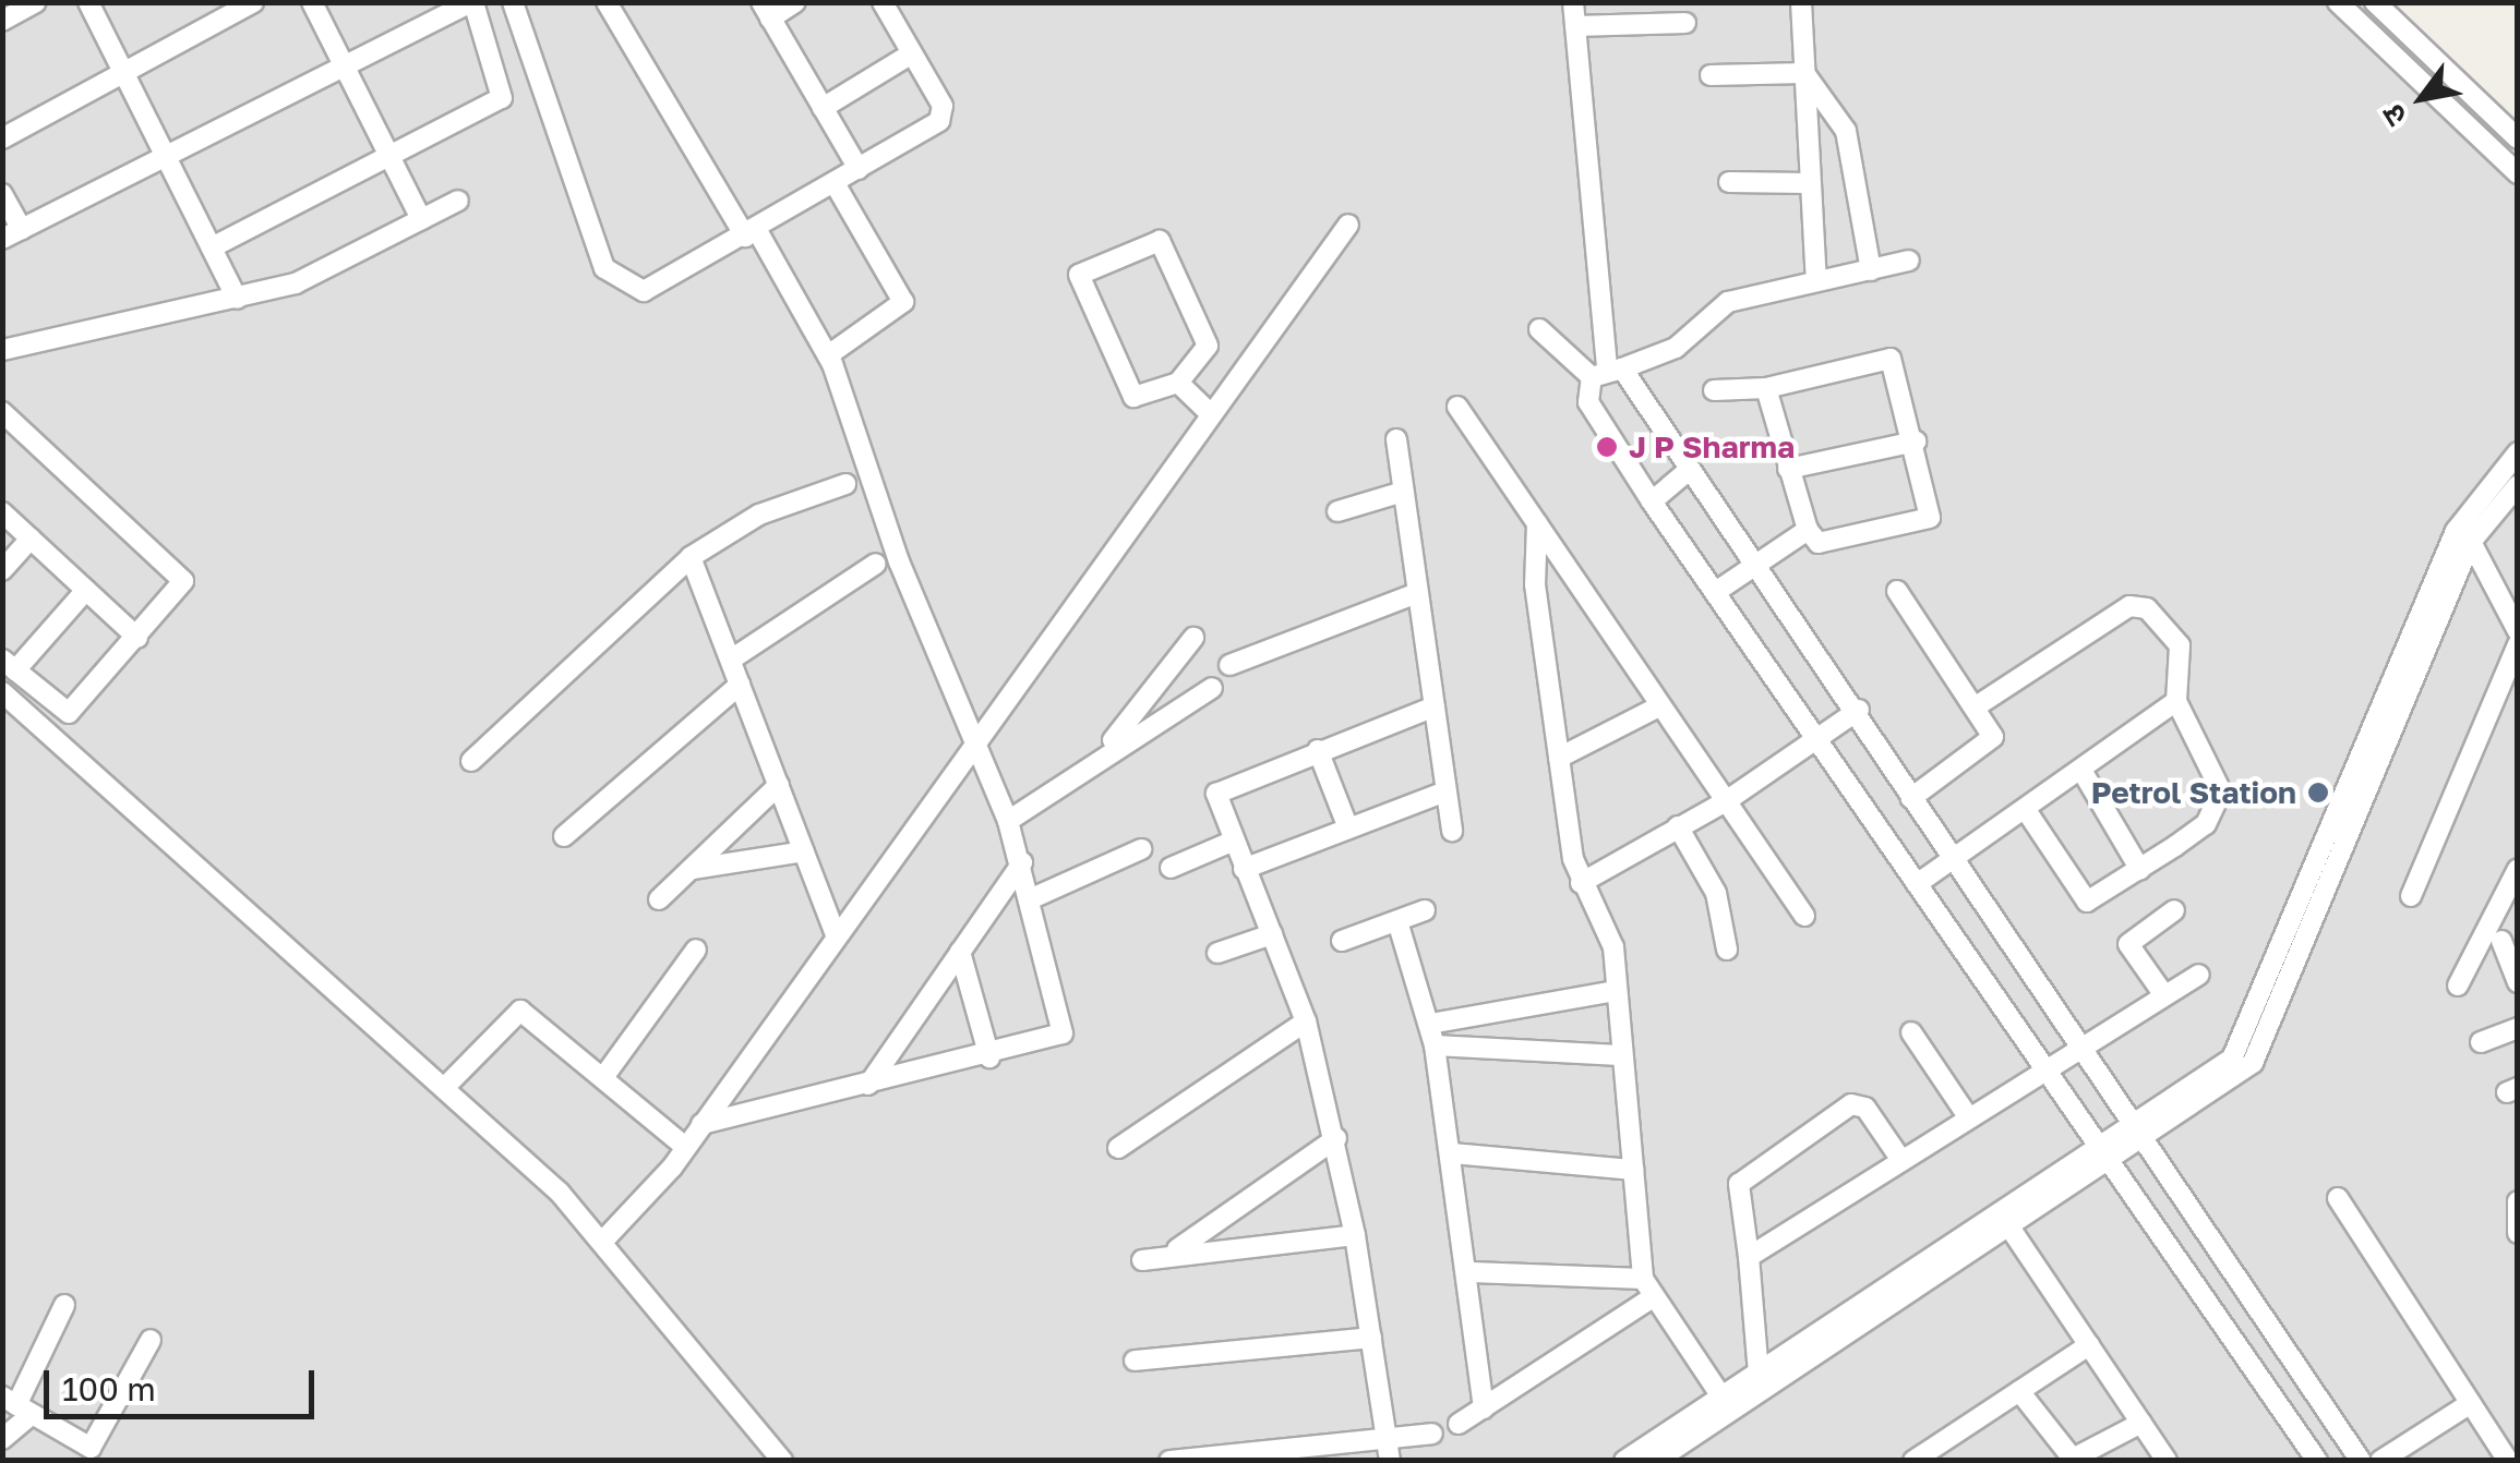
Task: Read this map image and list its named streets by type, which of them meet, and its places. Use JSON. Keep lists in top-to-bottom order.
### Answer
{
  "places": ["J P Sharma", "Petrol Station"],
  "scale_bar": "100 m",
  "north": "bottom left"
}
